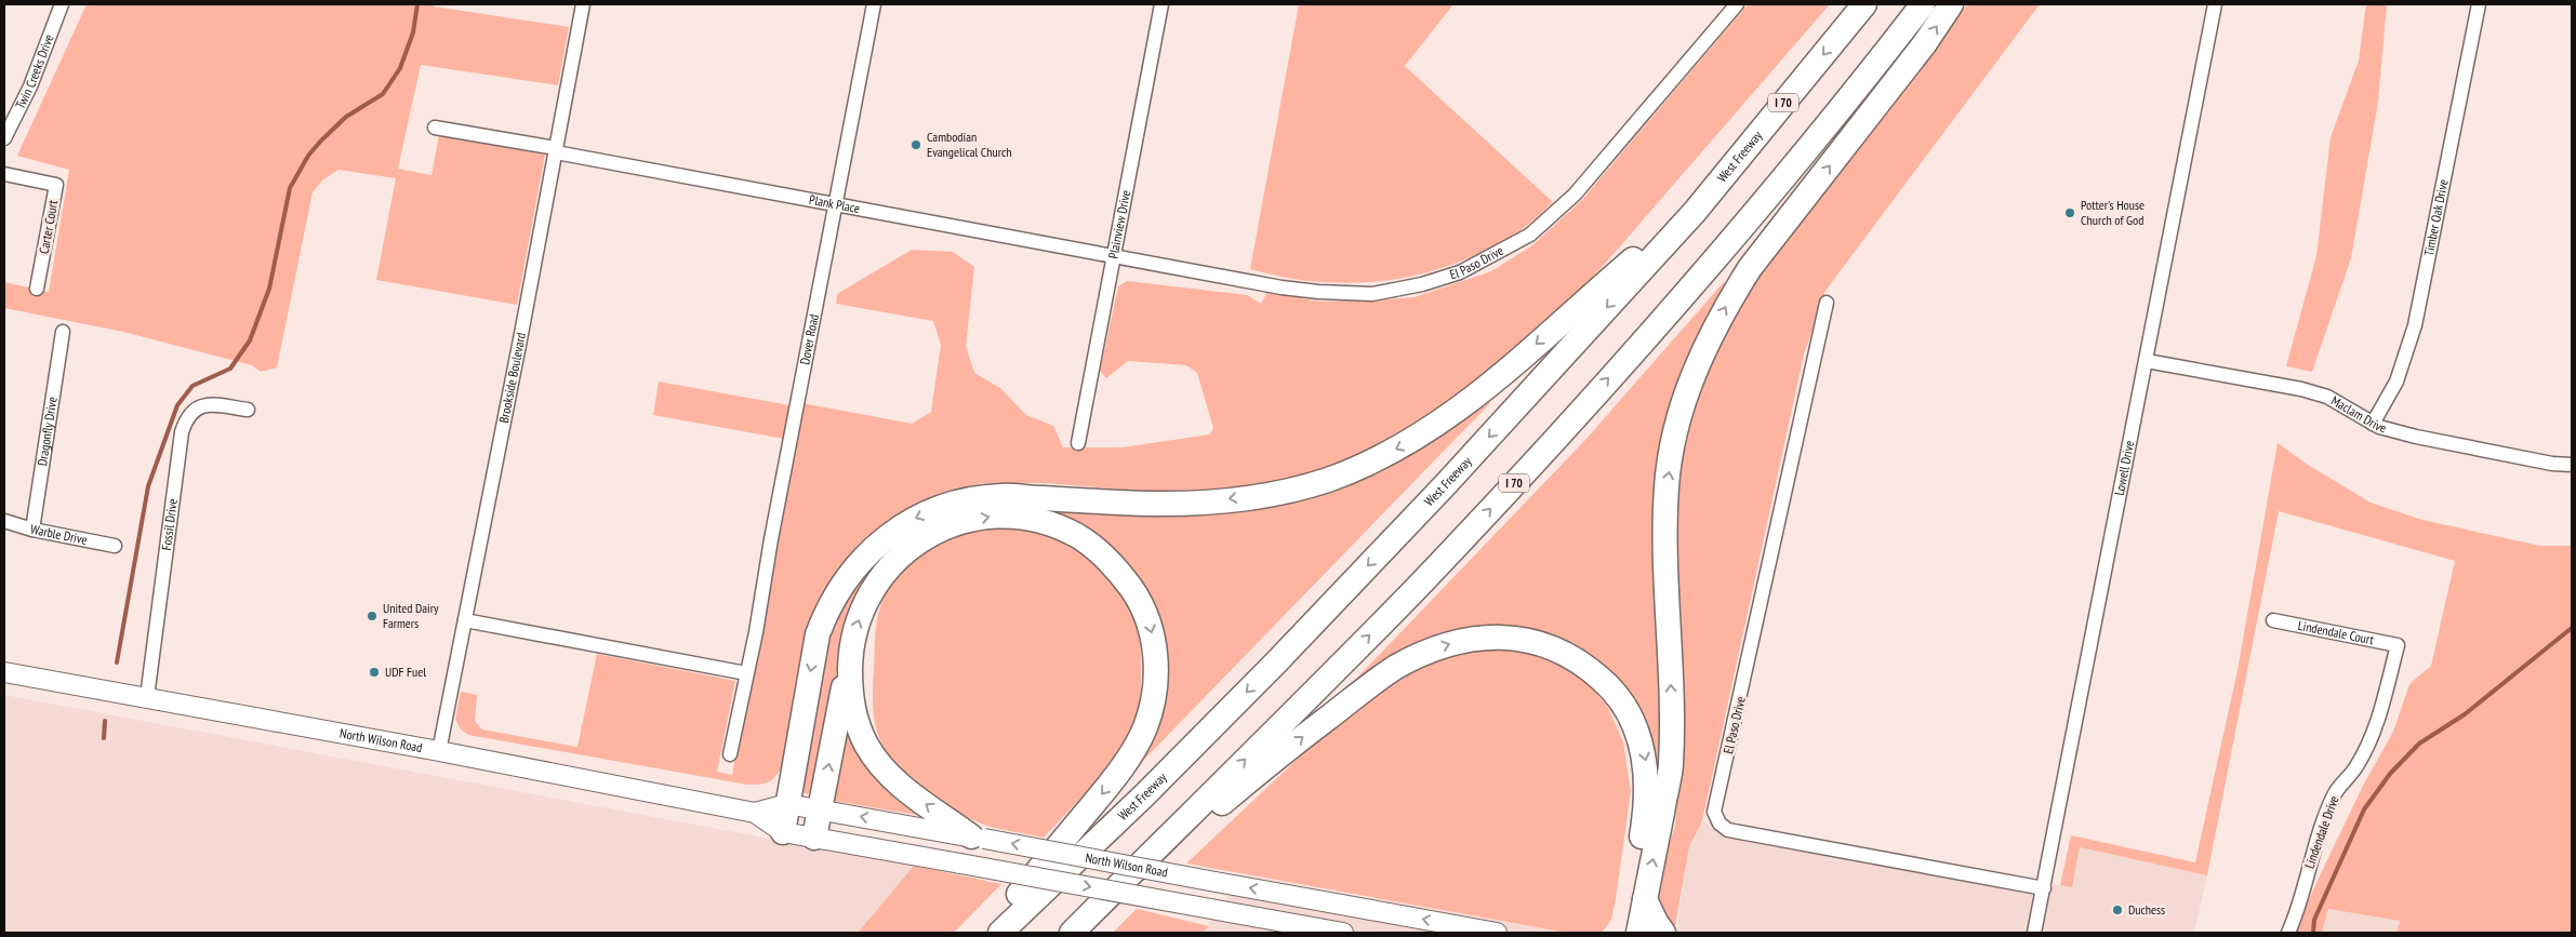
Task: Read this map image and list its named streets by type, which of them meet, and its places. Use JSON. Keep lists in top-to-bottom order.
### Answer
{
  "streets": {
    "highway": ["I 70", "West Freeway"],
    "main road": ["North Wilson Road"],
    "street": [
      "Twin Creeks Drive",
      "Plank Place",
      "Timber Oak Drive",
      "Plainview Drive",
      "Carter Court",
      "El Paso Drive",
      "Dover Road",
      "Brookside Boulevard",
      "Maclam Drive",
      "Dragonfly Drive",
      "Lowell Drive",
      "Fossil Drive",
      "Warble Drive",
      "Lindendale Court",
      "Lindendale Drive"
    ]
  },
  "crossings": [
    ["Plank Place", "Plainview Drive"],
    ["Plank Place", "El Paso Drive"],
    ["Plank Place", "Dover Road"],
    ["Plank Place", "Brookside Boulevard"],
    ["Timber Oak Drive", "Maclam Drive"],
    ["Plainview Drive", "El Paso Drive"],
    ["El Paso Drive", "Lowell Drive"],
    ["Brookside Boulevard", "North Wilson Road"],
    ["Maclam Drive", "Lowell Drive"],
    ["Dragonfly Drive", "Warble Drive"],
    ["Fossil Drive", "North Wilson Road"],
    ["Lindendale Court", "Lindendale Drive"]
  ],
  "places": [
    "Cambodian Evangelical Church",
    "Potter's House Church of God",
    "United Dairy Farmers",
    "UDF Fuel",
    "Duchess"
  ]
}
